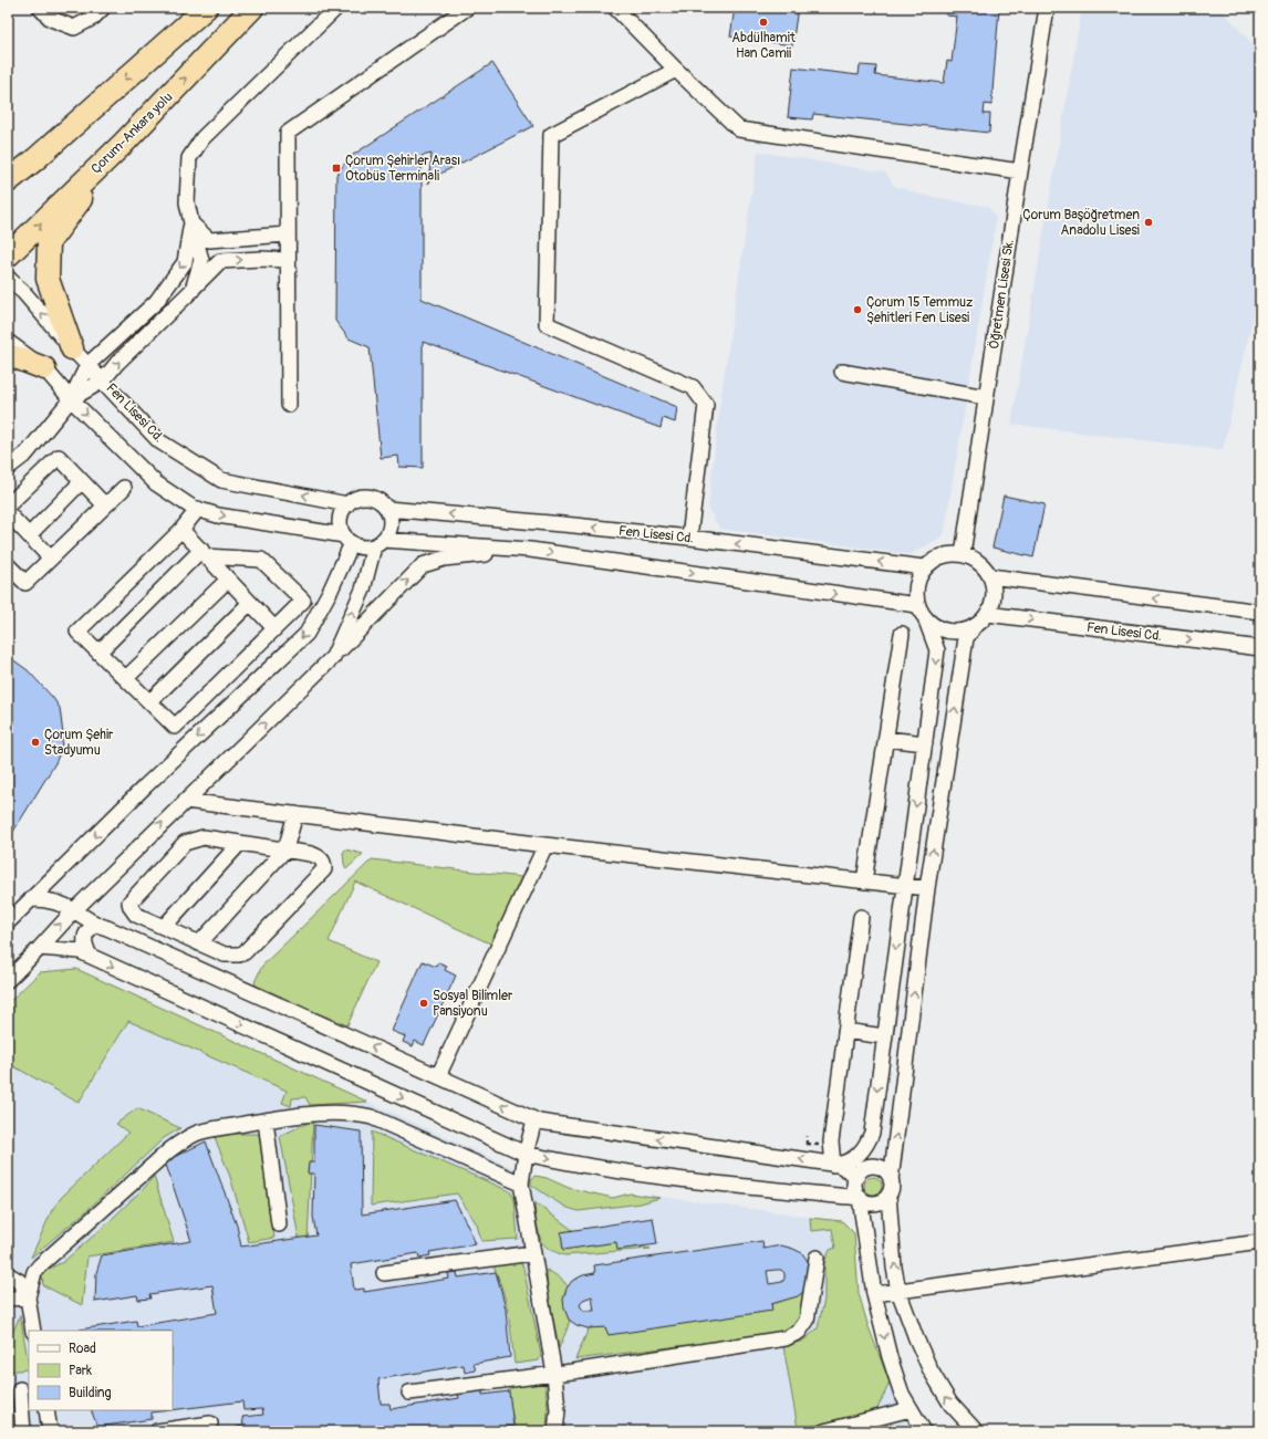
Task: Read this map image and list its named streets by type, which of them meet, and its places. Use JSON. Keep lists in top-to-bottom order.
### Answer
{
  "streets": {
    "highway": ["Çorum-Ankara yolu"],
    "street": ["Öğretmen Lisesi Sk.", "Fen Lisesi Cd."]
  },
  "crossings": [
    ["Öğretmen Lisesi Sk.", "Fen Lisesi Cd."]
  ],
  "places": {
    "other": [
      "Abdülhamit Han Camii",
      "Çorum Başöğretmen Anadolu Lisesi",
      "Çorum 15 Temmuz Şehitleri Fen Lisesi",
      "Çorum Şehir Stadyumu",
      "Sosyal Bilimler Pansiyonu"
    ],
    "transit": ["Çorum Şehirler Arası Otobüs Terminali"]
  },
  "legend": ["Road", "Park", "Building"]
}
